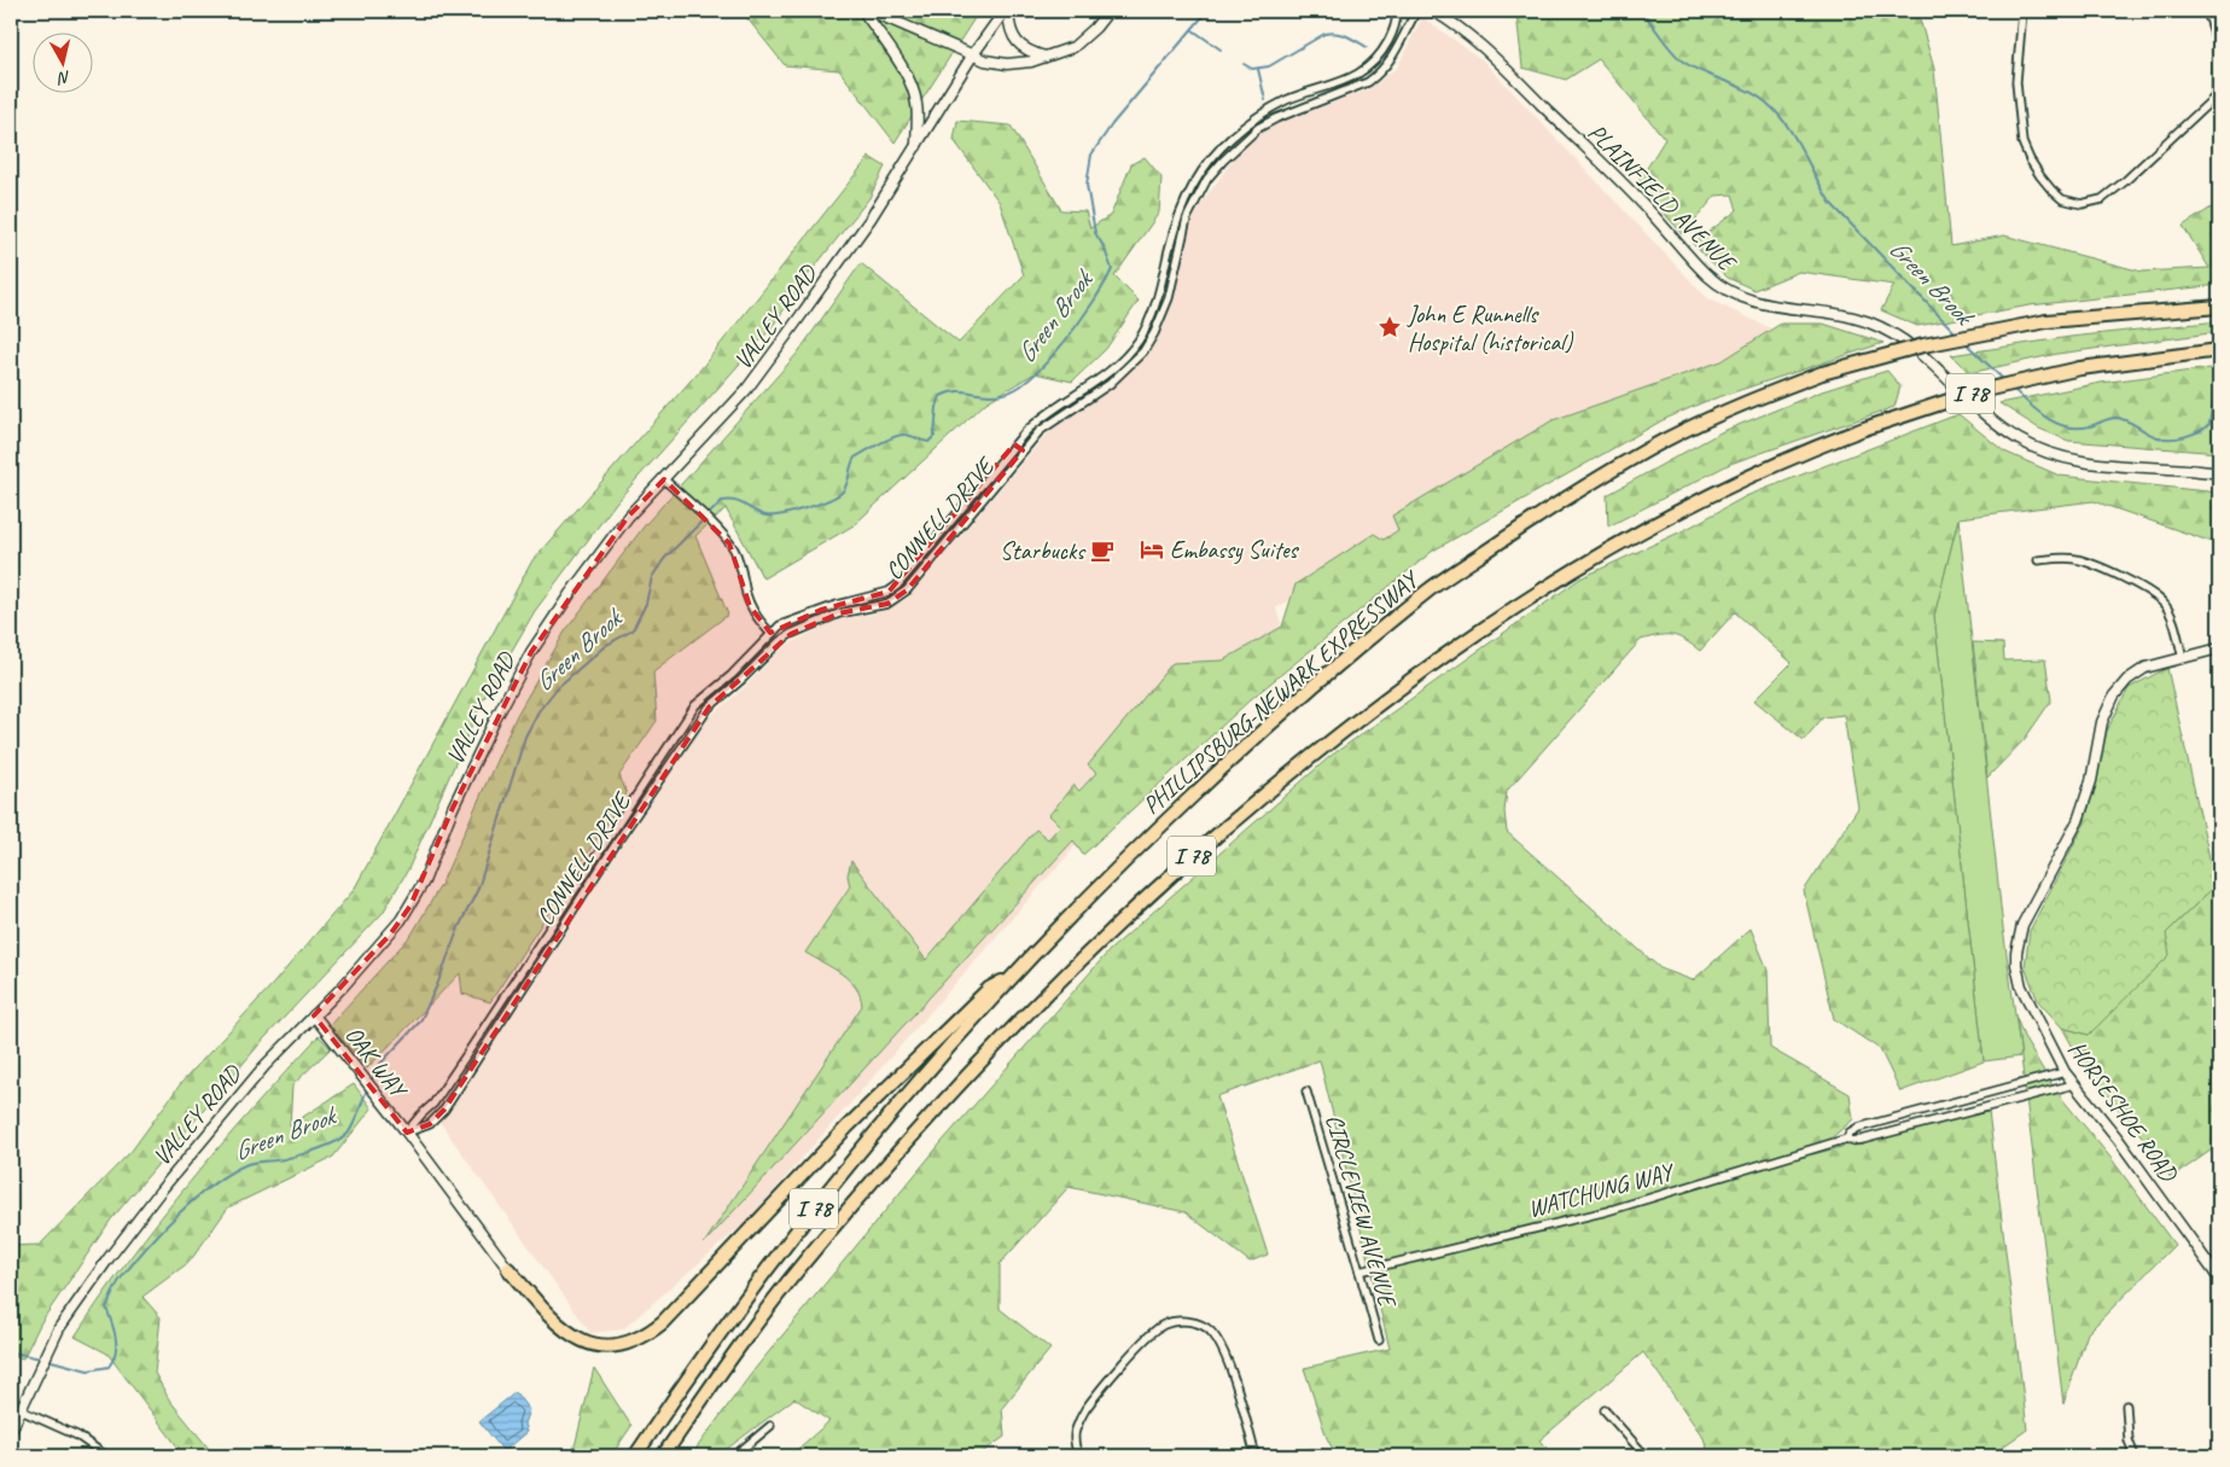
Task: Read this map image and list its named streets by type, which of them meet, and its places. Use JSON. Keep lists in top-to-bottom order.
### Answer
{
  "streets": {
    "highway": ["I 78", "PHILLIPSBURG-NEWARK EXPRESSWAY"],
    "main road": [
      "PLAINFIELD AVENUE",
      "VALLEY ROAD",
      "OAK WAY",
      "HORSESHOE ROAD"
    ],
    "street": ["CONNELL DRIVE", "WATCHUNG WAY", "CIRCLEVIEW AVENUE"]
  },
  "crossings": [
    ["VALLEY ROAD", "OAK WAY"],
    ["CONNELL DRIVE", "OAK WAY"],
    ["HORSESHOE ROAD", "WATCHUNG WAY"],
    ["WATCHUNG WAY", "CIRCLEVIEW AVENUE"]
  ],
  "water": ["Green Brook"],
  "places": {
    "place": ["John E Runnells Hospital (historical)"],
    "hotel": ["Embassy Suites"],
    "cafe": ["Starbucks"]
  },
  "north": "bottom"
}
